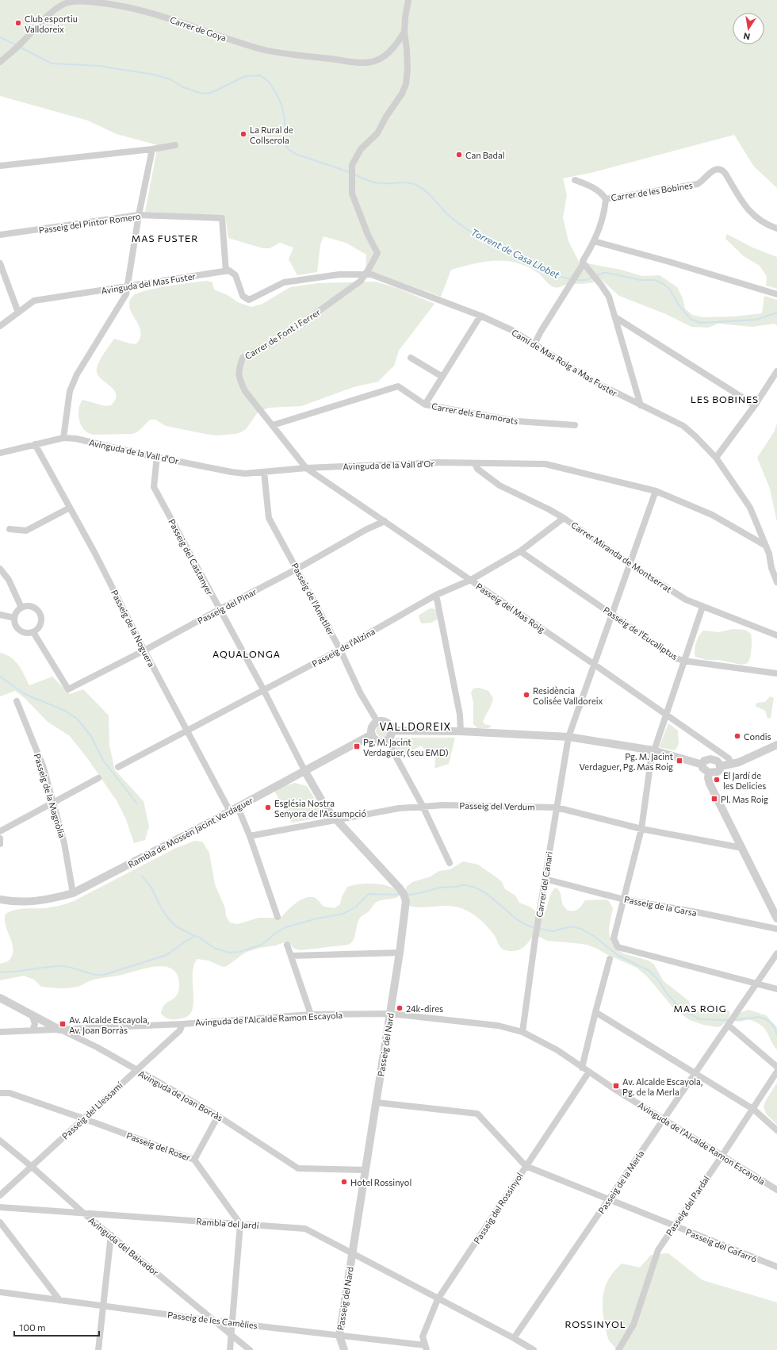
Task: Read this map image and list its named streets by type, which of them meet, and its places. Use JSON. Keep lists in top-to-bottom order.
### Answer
{
  "streets": {
    "street": [
      "Carrer de Goya",
      "Carrer de les Bobines",
      "Passeig del Pintor Romero",
      "Avinguda del Mas Fuster",
      "Carrer de Font i Ferrer",
      "Camí de Mas Roig a Mas Fuster",
      "Carrer dels Enamorats",
      "Avinguda de la Vall d'Or",
      "Passeig del Castanyer",
      "Carrer Miranda de Montserrat",
      "Passeig de l'Ametller",
      "Passeig del Pinar",
      "Passeig del Mas Roig",
      "Passeig de la Noguera",
      "Passeig de l'Eucaliptus",
      "Passeig de l'Alzina",
      "Passeig de la Magnòlia",
      "Passeig del Verdum",
      "Rambla de Mossèn Jacint Verdaguer",
      "Carrer del Canari",
      "Passeig de la Garsa",
      "Avinguda de l'Alcalde Ramon Escayola",
      "Passeig del Nard",
      "Avinguda de Joan Borràs",
      "Passeig del Llessamí",
      "Passeig del Roser",
      "Passeig de la Merla",
      "Passeig del Pardal",
      "Passeig del Rossinyol",
      "Rambla del Jardí",
      "Passeig del Gafarró",
      "Avinguda del Baixador",
      "Passeig de les Camèlies"
    ]
  },
  "crossings": [
    ["Carrer de Goya", "Carrer de Font i Ferrer"],
    ["Passeig del Pintor Romero", "Avinguda del Mas Fuster"],
    ["Passeig del Pintor Romero", "Camí de Mas Roig a Mas Fuster"],
    ["Avinguda del Mas Fuster", "Camí de Mas Roig a Mas Fuster"],
    ["Carrer de Font i Ferrer", "Camí de Mas Roig a Mas Fuster"],
    ["Carrer de Font i Ferrer", "Carrer dels Enamorats"],
    ["Carrer de Font i Ferrer", "Avinguda de la Vall d'Or"],
    ["Carrer de Font i Ferrer", "Passeig del Mas Roig"],
    ["Camí de Mas Roig a Mas Fuster", "Avinguda de la Vall d'Or"],
    ["Avinguda de la Vall d'Or", "Passeig del Castanyer"],
    ["Avinguda de la Vall d'Or", "Carrer Miranda de Montserrat"],
    ["Avinguda de la Vall d'Or", "Passeig de l'Ametller"],
    ["Avinguda de la Vall d'Or", "Passeig del Mas Roig"],
    ["Avinguda de la Vall d'Or", "Passeig de la Noguera"],
    ["Avinguda de la Vall d'Or", "Carrer del Canari"],
    ["Passeig del Castanyer", "Passeig del Pinar"],
    ["Passeig del Castanyer", "Passeig de l'Alzina"],
    ["Passeig del Castanyer", "Rambla de Mossèn Jacint Verdaguer"],
    ["Passeig del Castanyer", "Passeig del Nard"],
    ["Carrer Miranda de Montserrat", "Passeig de l'Alzina"],
    ["Carrer Miranda de Montserrat", "Carrer del Canari"],
    ["Passeig de l'Ametller", "Passeig del Pinar"],
    ["Passeig de l'Ametller", "Passeig de l'Alzina"],
    ["Passeig de l'Ametller", "Rambla de Mossèn Jacint Verdaguer"],
    ["Passeig del Pinar", "Passeig del Mas Roig"],
    ["Passeig del Pinar", "Passeig de la Noguera"],
    ["Passeig del Mas Roig", "Passeig de l'Alzina"],
    ["Passeig del Mas Roig", "Carrer del Canari"],
    ["Passeig de la Noguera", "Passeig de l'Alzina"],
    ["Passeig de la Noguera", "Rambla de Mossèn Jacint Verdaguer"],
    ["Passeig de l'Eucaliptus", "Passeig de l'Alzina"],
    ["Passeig de l'Eucaliptus", "Carrer del Canari"],
    ["Passeig de la Magnòlia", "Rambla de Mossèn Jacint Verdaguer"],
    ["Passeig del Verdum", "Carrer del Canari"],
    ["Passeig del Verdum", "Passeig del Nard"],
    ["Rambla de Mossèn Jacint Verdaguer", "Passeig del Nard"],
    ["Carrer del Canari", "Passeig de la Garsa"],
    ["Carrer del Canari", "Avinguda de l'Alcalde Ramon Escayola"],
    ["Avinguda de l'Alcalde Ramon Escayola", "Passeig del Nard"],
    ["Avinguda de l'Alcalde Ramon Escayola", "Avinguda de Joan Borràs"],
    ["Avinguda de l'Alcalde Ramon Escayola", "Passeig del Llessamí"],
    ["Avinguda de l'Alcalde Ramon Escayola", "Passeig de la Merla"],
    ["Avinguda de l'Alcalde Ramon Escayola", "Passeig del Pardal"],
    ["Avinguda de l'Alcalde Ramon Escayola", "Passeig del Rossinyol"],
    ["Passeig del Nard", "Avinguda de Joan Borràs"],
    ["Passeig del Nard", "Rambla del Jardí"],
    ["Passeig del Nard", "Passeig de les Camèlies"],
    ["Avinguda de Joan Borràs", "Passeig del Llessamí"],
    ["Passeig del Llessamí", "Passeig del Roser"],
    ["Passeig del Llessamí", "Avinguda del Baixador"],
    ["Passeig del Roser", "Rambla del Jardí"],
    ["Passeig de la Merla", "Rambla del Jardí"],
    ["Passeig de la Merla", "Passeig del Gafarró"],
    ["Passeig del Pardal", "Passeig del Gafarró"],
    ["Passeig del Rossinyol", "Rambla del Jardí"],
    ["Passeig del Rossinyol", "Passeig del Gafarró"],
    ["Passeig del Rossinyol", "Passeig de les Camèlies"],
    ["Rambla del Jardí", "Avinguda del Baixador"],
    ["Avinguda del Baixador", "Passeig de les Camèlies"]
  ],
  "districts": [
    "MAS FUSTER",
    "LES BOBINES",
    "AQUALONGA",
    "VALLDOREIX",
    "MAS ROIG",
    "ROSSINYOL"
  ],
  "water": ["Torrent de Casa Llobet"],
  "places": {
    "other": [
      "Club esportiu Valldoreix",
      "La Rural de Collserola",
      "Can Badal",
      "Residència Colisée Valldoreix",
      "Condis",
      "El Jardí de les Delicies",
      "Església Nostra Senyora de l'Assumpció",
      "24k-dires",
      "Hotel Rossinyol"
    ],
    "transit": [
      "Pg. M. Jacint Verdaguer, (seu EMD)",
      "Pg. M. Jacint Verdaguer, Pg. Mas Roig",
      "Pl. Mas Roig",
      "Av. Alcalde Escayola, Av. Joan Borràs",
      "Av. Alcalde Escayola, Pg. de la Merla"
    ]
  },
  "scale_bar": "100 m",
  "north": "bottom"
}
